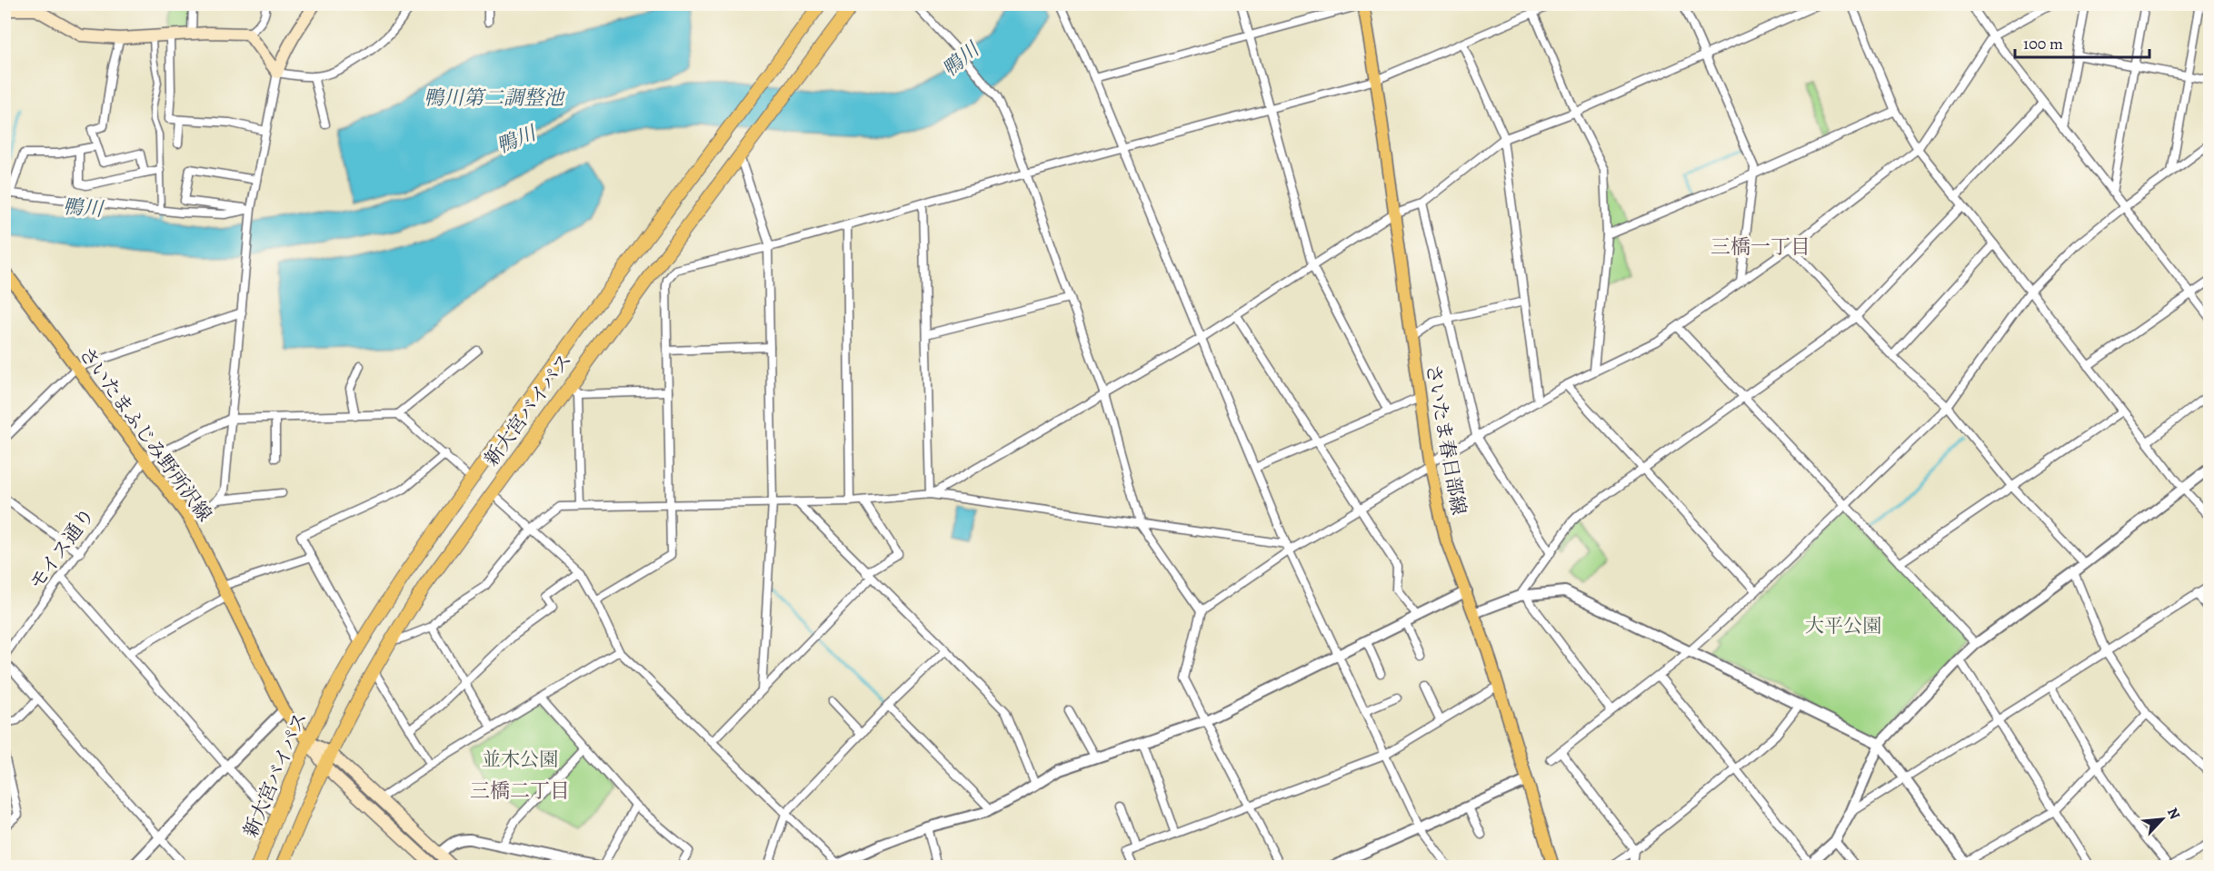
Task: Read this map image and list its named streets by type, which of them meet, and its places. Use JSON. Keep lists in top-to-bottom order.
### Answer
{
  "streets": {
    "highway": ["新大宮バイパス"],
    "main road": ["さいたまふじみ野所沢線", "さいたま春日部線"],
    "street": ["モイス通り"]
  },
  "crossings": [
    ["新大宮バイパス", "さいたまふじみ野所沢線"],
    ["さいたまふじみ野所沢線", "モイス通り"]
  ],
  "districts": ["三橋一丁目", "三橋二丁目"],
  "water": ["鴨川", "鴨川第二調整池"],
  "parks": ["大平公園", "並木公園"],
  "scale_bar": "100 m",
  "north": "top right"
}
